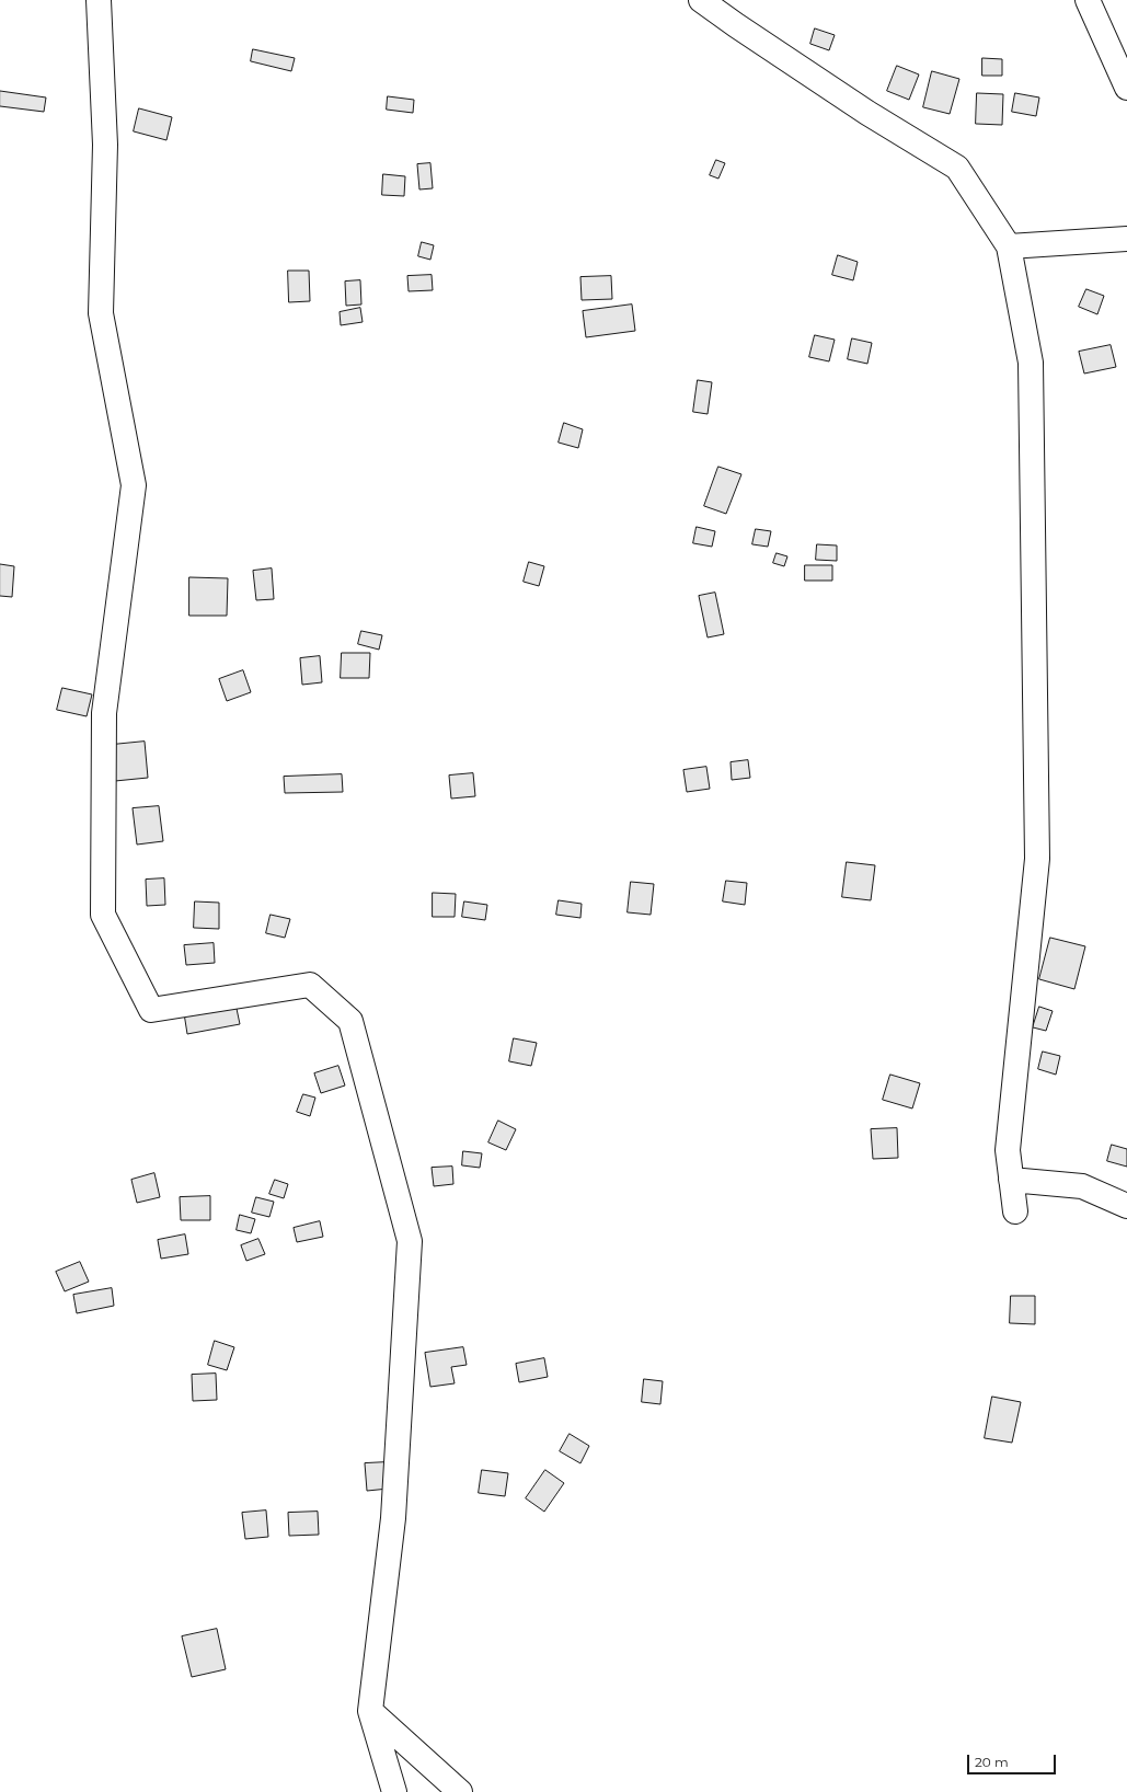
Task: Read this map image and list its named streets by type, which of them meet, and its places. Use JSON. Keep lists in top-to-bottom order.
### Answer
{
  "scale_bar": "20 m"
}
